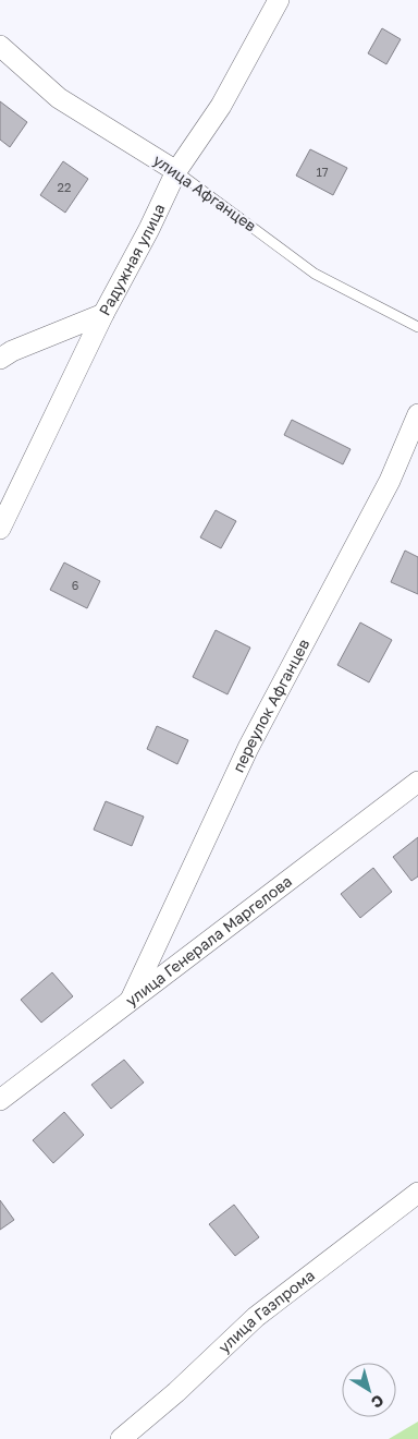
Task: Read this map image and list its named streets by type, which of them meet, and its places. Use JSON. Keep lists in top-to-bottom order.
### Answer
{
  "streets": {
    "street": [
      "улица Афганцев",
      "Радужная улица",
      "переулок Афганцев",
      "улица Генерала Маргелова",
      "улица Газпрома"
    ]
  },
  "crossings": [
    ["улица Афганцев", "Радужная улица"],
    ["переулок Афганцев", "улица Генерала Маргелова"]
  ],
  "house_numbers": ["17", "22", "6"],
  "north": "bottom right"
}
